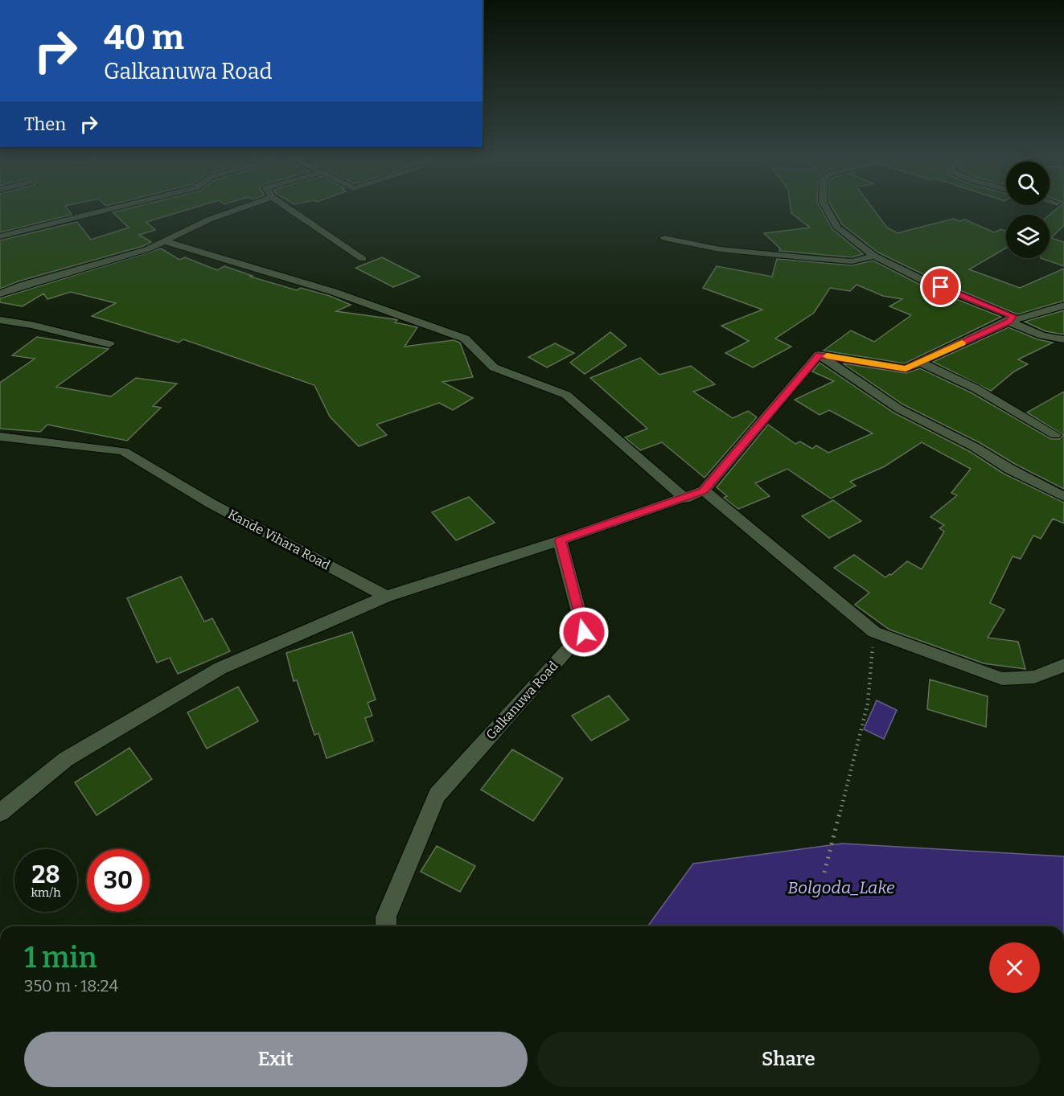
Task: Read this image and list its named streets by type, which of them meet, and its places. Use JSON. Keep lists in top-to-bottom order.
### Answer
{
  "streets": {
    "street": ["Kande Vihara Road", "Galkanuwa Road"]
  },
  "water": ["Bolgoda_Lake"],
  "page": {
    "turn": ["40 m", "Galkanuwa Road"],
    "then": "Then",
    "speed": "28 km/h",
    "limit": "30",
    "heading": ["1 min", "350 m · 18:24"],
    "buttons": ["Exit", "Share"]
  }
}
